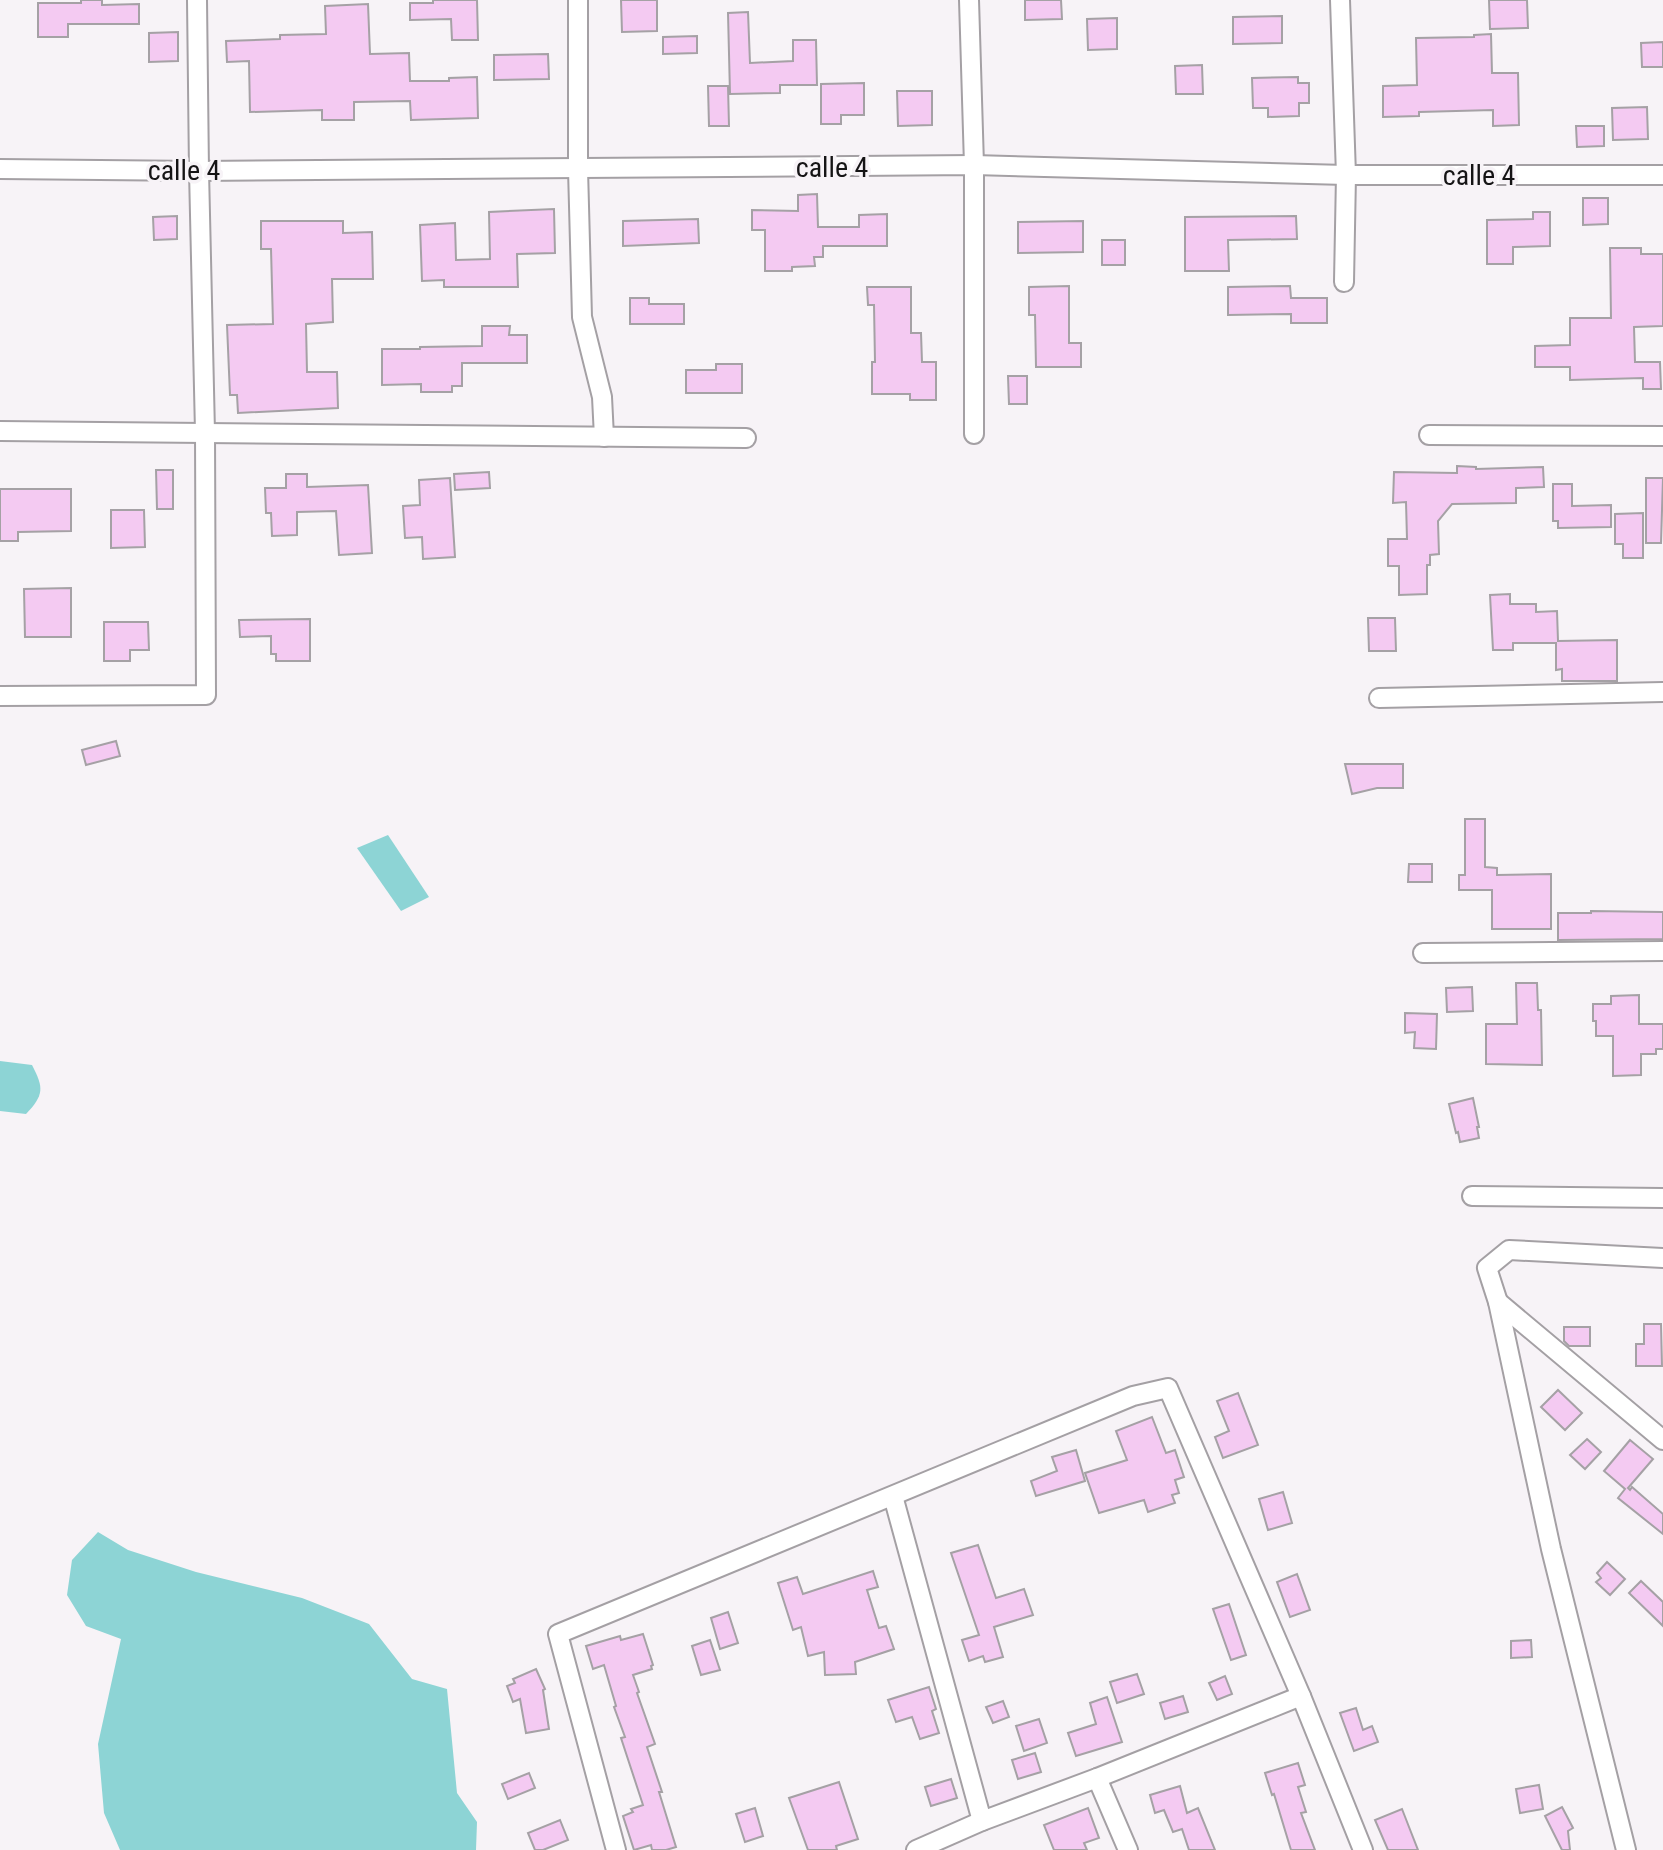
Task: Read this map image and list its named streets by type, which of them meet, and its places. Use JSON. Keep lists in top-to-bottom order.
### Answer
{
  "streets": {
    "street": ["calle 4"]
  }
}
